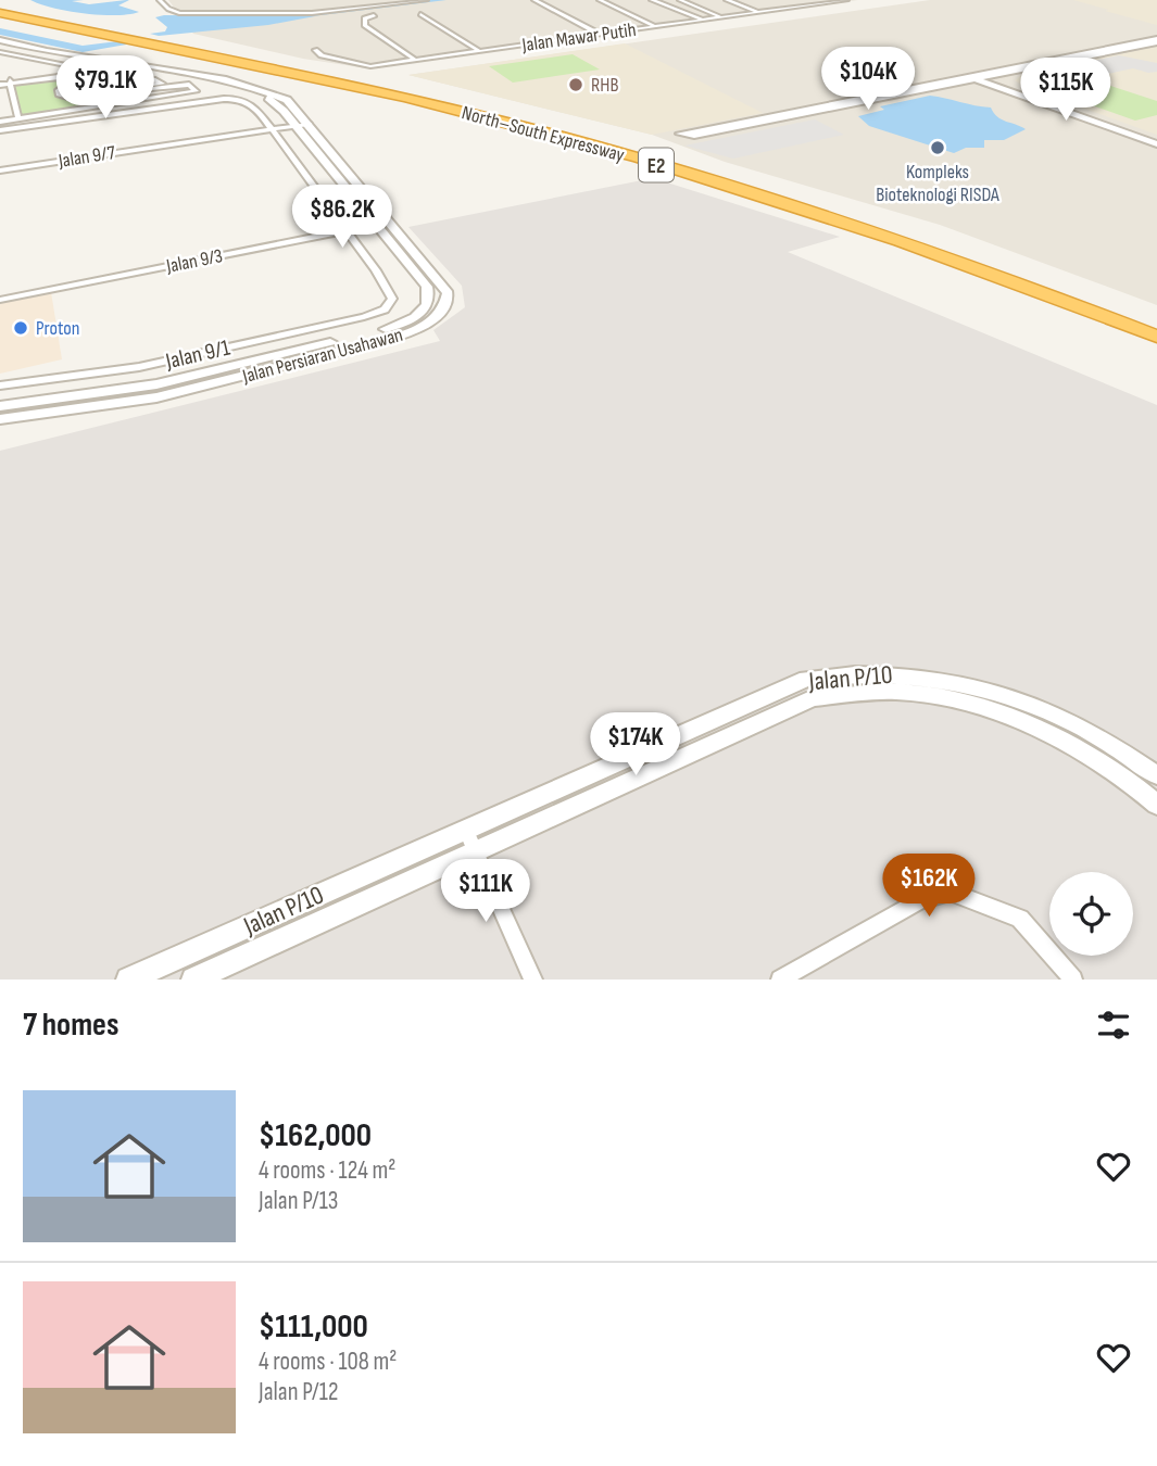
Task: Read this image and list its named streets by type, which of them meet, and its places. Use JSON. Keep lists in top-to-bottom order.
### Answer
{
  "streets": {
    "highway": ["North–South Expressway", "E2"],
    "street": [
      "Jalan Mawar Putih",
      "Jalan 9/7",
      "Jalan 9/3",
      "Jalan 9/1",
      "Jalan Persiaran Usahawan",
      "Jalan P/10"
    ]
  },
  "crossings": [
    ["Jalan 9/7", "Jalan Persiaran Usahawan"],
    ["Jalan 9/3", "Jalan 9/1"],
    ["Jalan 9/3", "Jalan Persiaran Usahawan"]
  ],
  "places": ["RHB", "Kompleks Bioteknologi RISDA", "Proton"],
  "page": {
    "price": [
      "$104K",
      "$79.1K",
      "$115K",
      "$86.2K",
      "$174K",
      "$162K",
      "$111K"
    ],
    "heading": "7 homes",
    "list": [
      {
        "name": "$162,000",
        "note": "4 rooms · 124 m² · Jalan P/13"
      },
      {
        "name": "$111,000",
        "note": "4 rooms · 108 m² · Jalan P/12"
      }
    ]
  }
}
